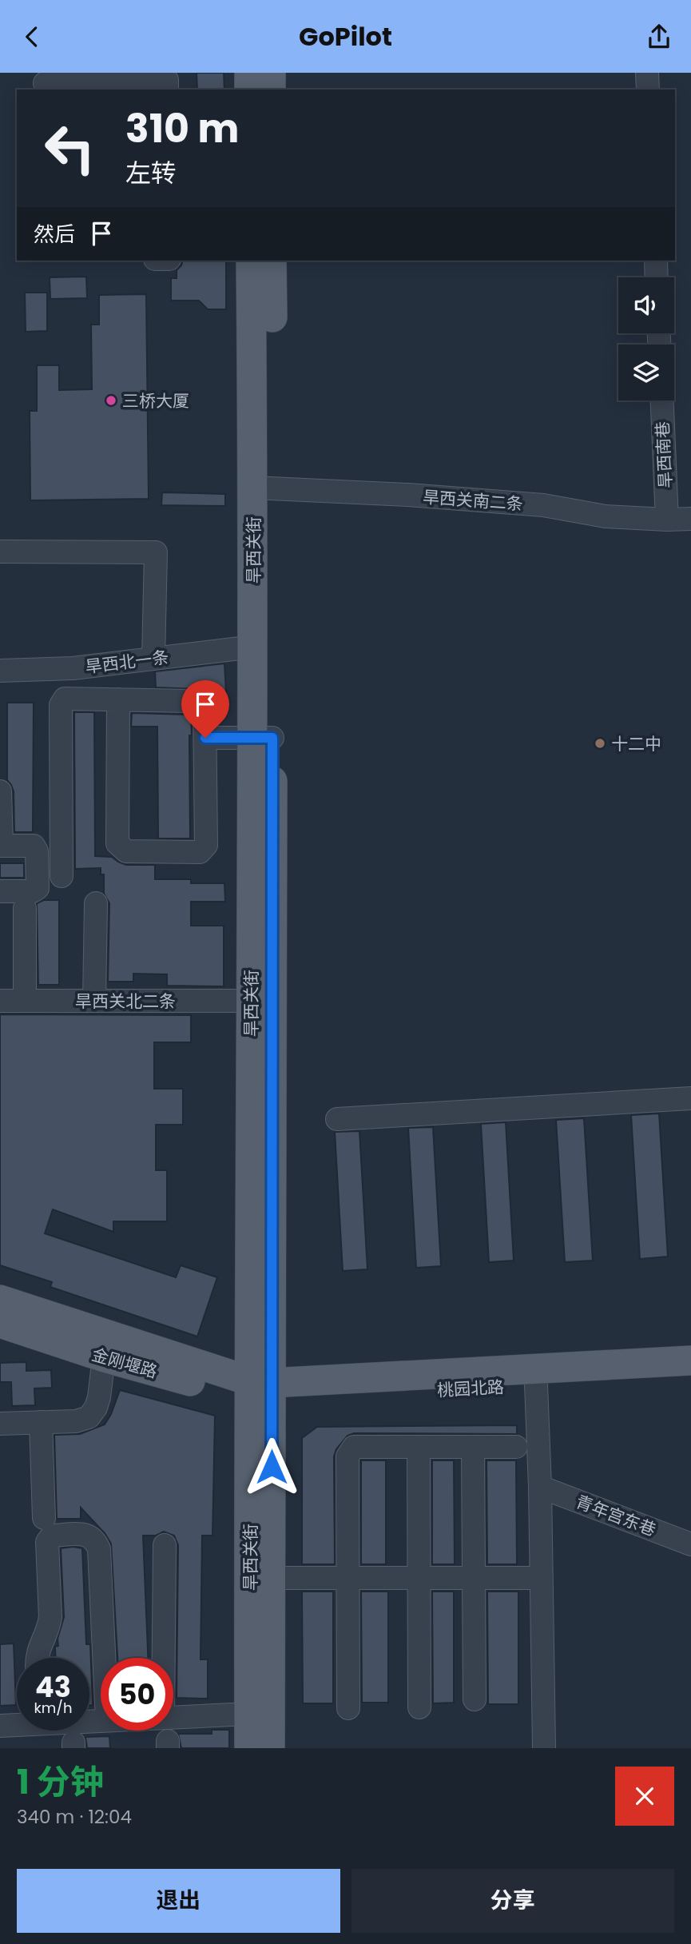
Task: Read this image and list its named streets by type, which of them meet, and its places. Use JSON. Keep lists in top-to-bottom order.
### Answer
{
  "streets": {
    "main road": ["旱西关街", "金刚堰路", "桃园北路"],
    "street": [
      "旱西南巷",
      "旱西关南二条",
      "旱西北一条",
      "旱西关北二条",
      "青年宫东巷"
    ]
  },
  "crossings": [
    ["旱西南巷", "旱西关南二条"],
    ["旱西关南二条", "旱西关街"],
    ["旱西关街", "旱西北一条"],
    ["旱西关街", "旱西关北二条"],
    ["旱西关街", "金刚堰路"],
    ["旱西关街", "桃园北路"],
    ["金刚堰路", "桃园北路"]
  ],
  "places": ["三桥大厦", "十二中"],
  "page": {
    "header": "GoPilot",
    "turn": ["310 m", "左转"],
    "then": "然后",
    "speed": "43 km/h",
    "limit": "50",
    "heading": ["1 分钟", "340 m · 12:04"],
    "buttons": ["退出", "分享"]
  }
}
